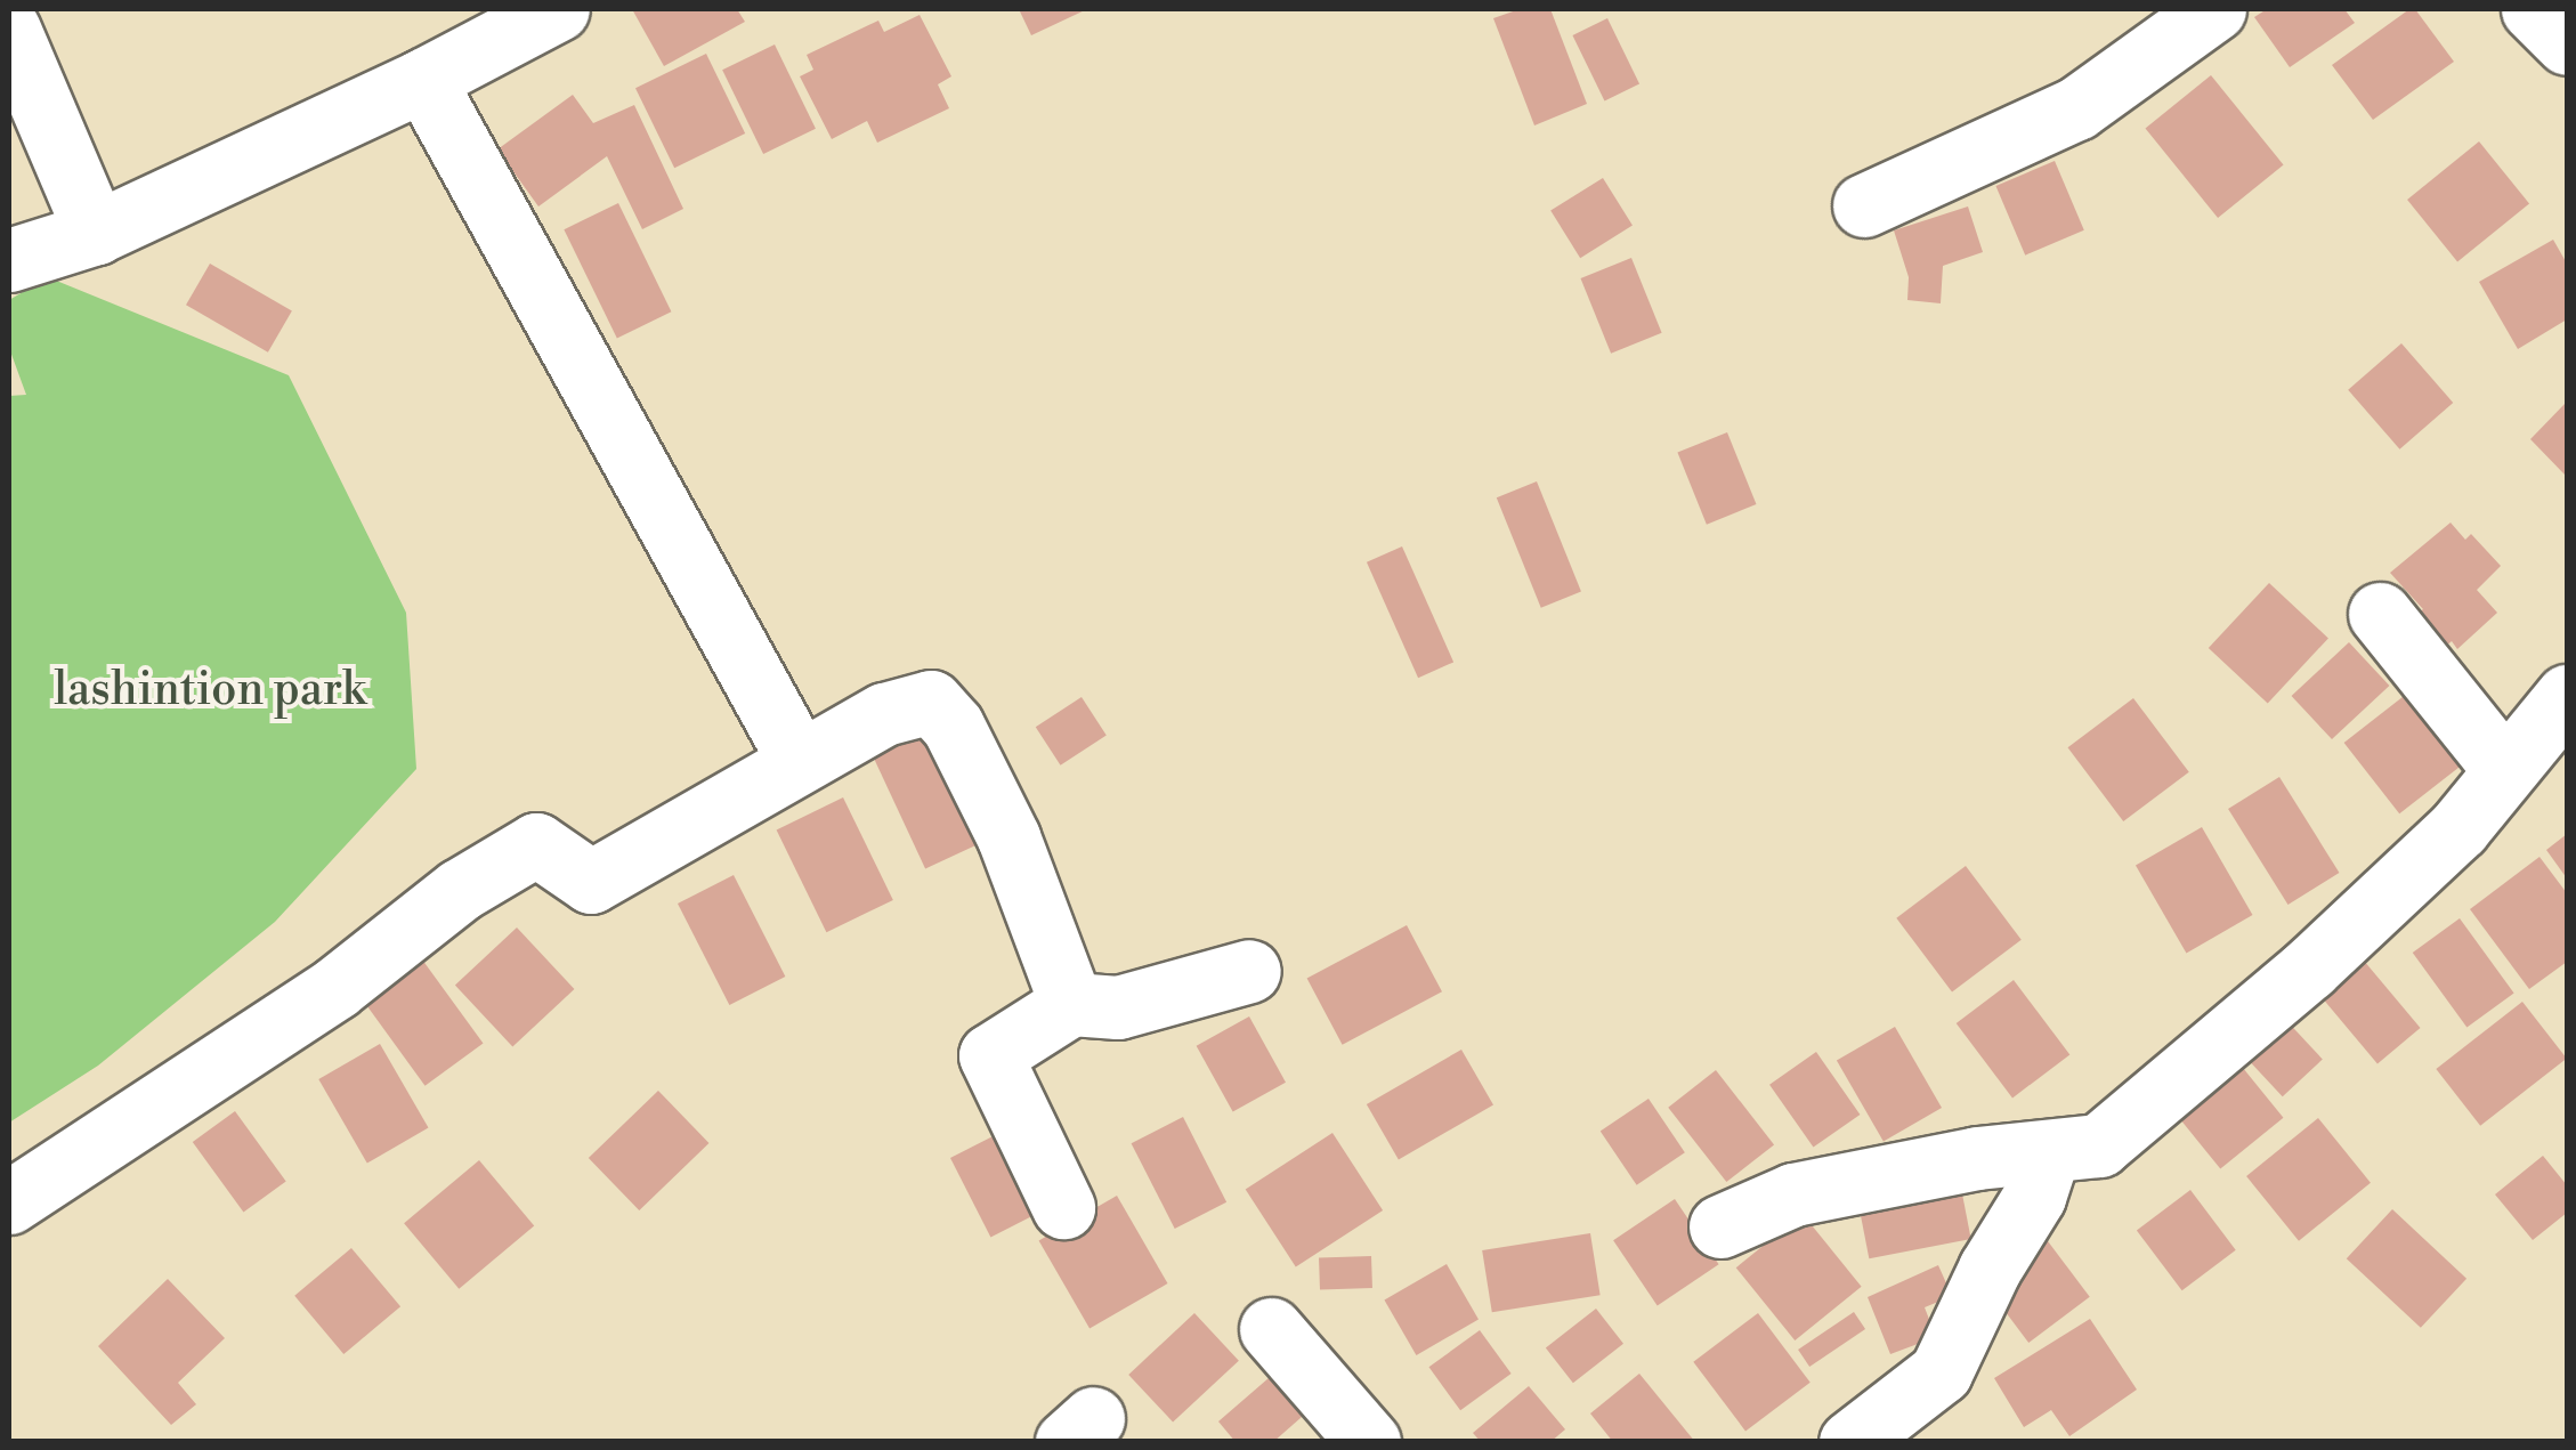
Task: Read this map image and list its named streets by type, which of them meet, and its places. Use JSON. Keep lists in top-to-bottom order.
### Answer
{
  "parks": ["lashintion park"]
}
